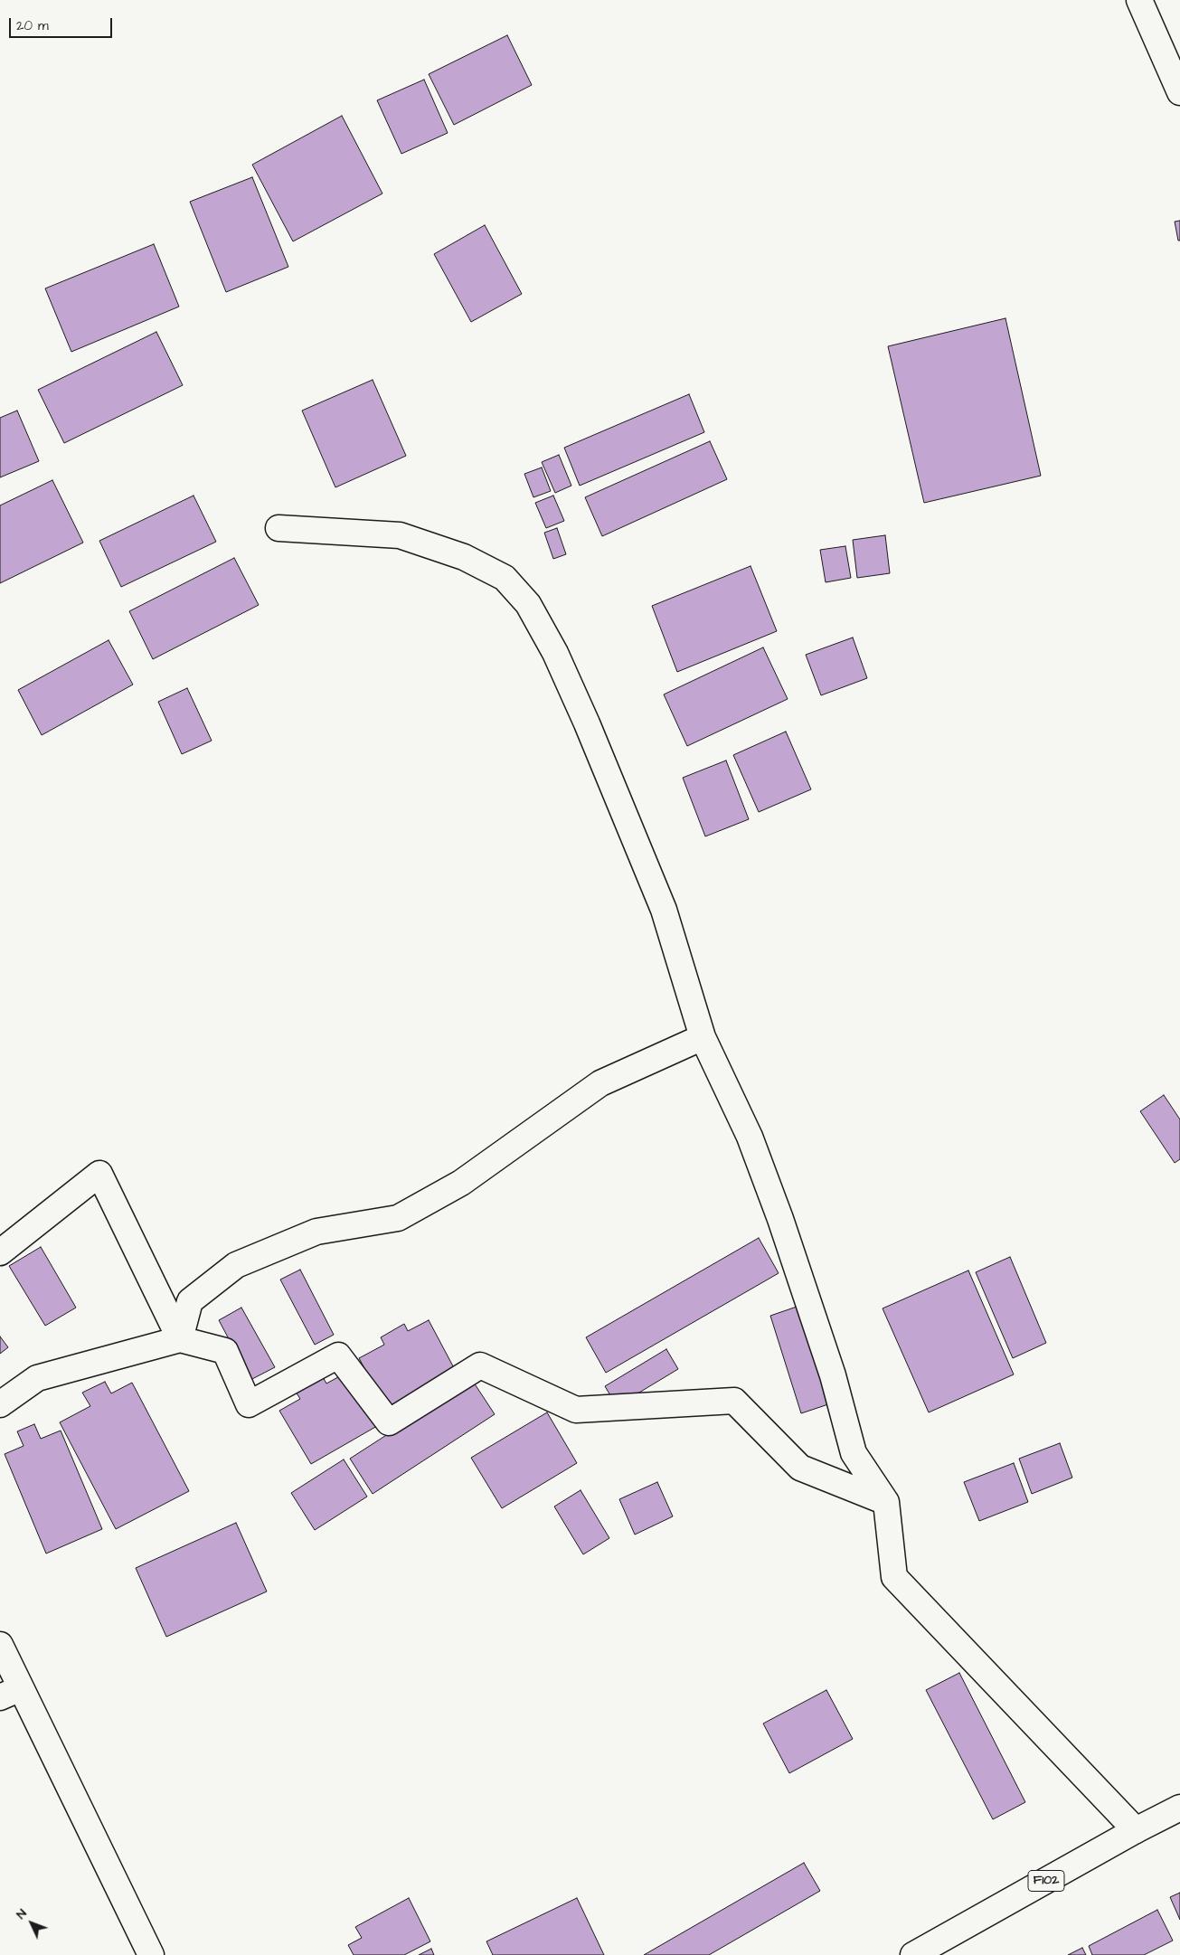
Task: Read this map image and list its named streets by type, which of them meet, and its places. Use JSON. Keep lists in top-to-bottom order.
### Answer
{
  "streets": {
    "street": ["F102"]
  },
  "scale_bar": "20 m",
  "north": "top left"
}
